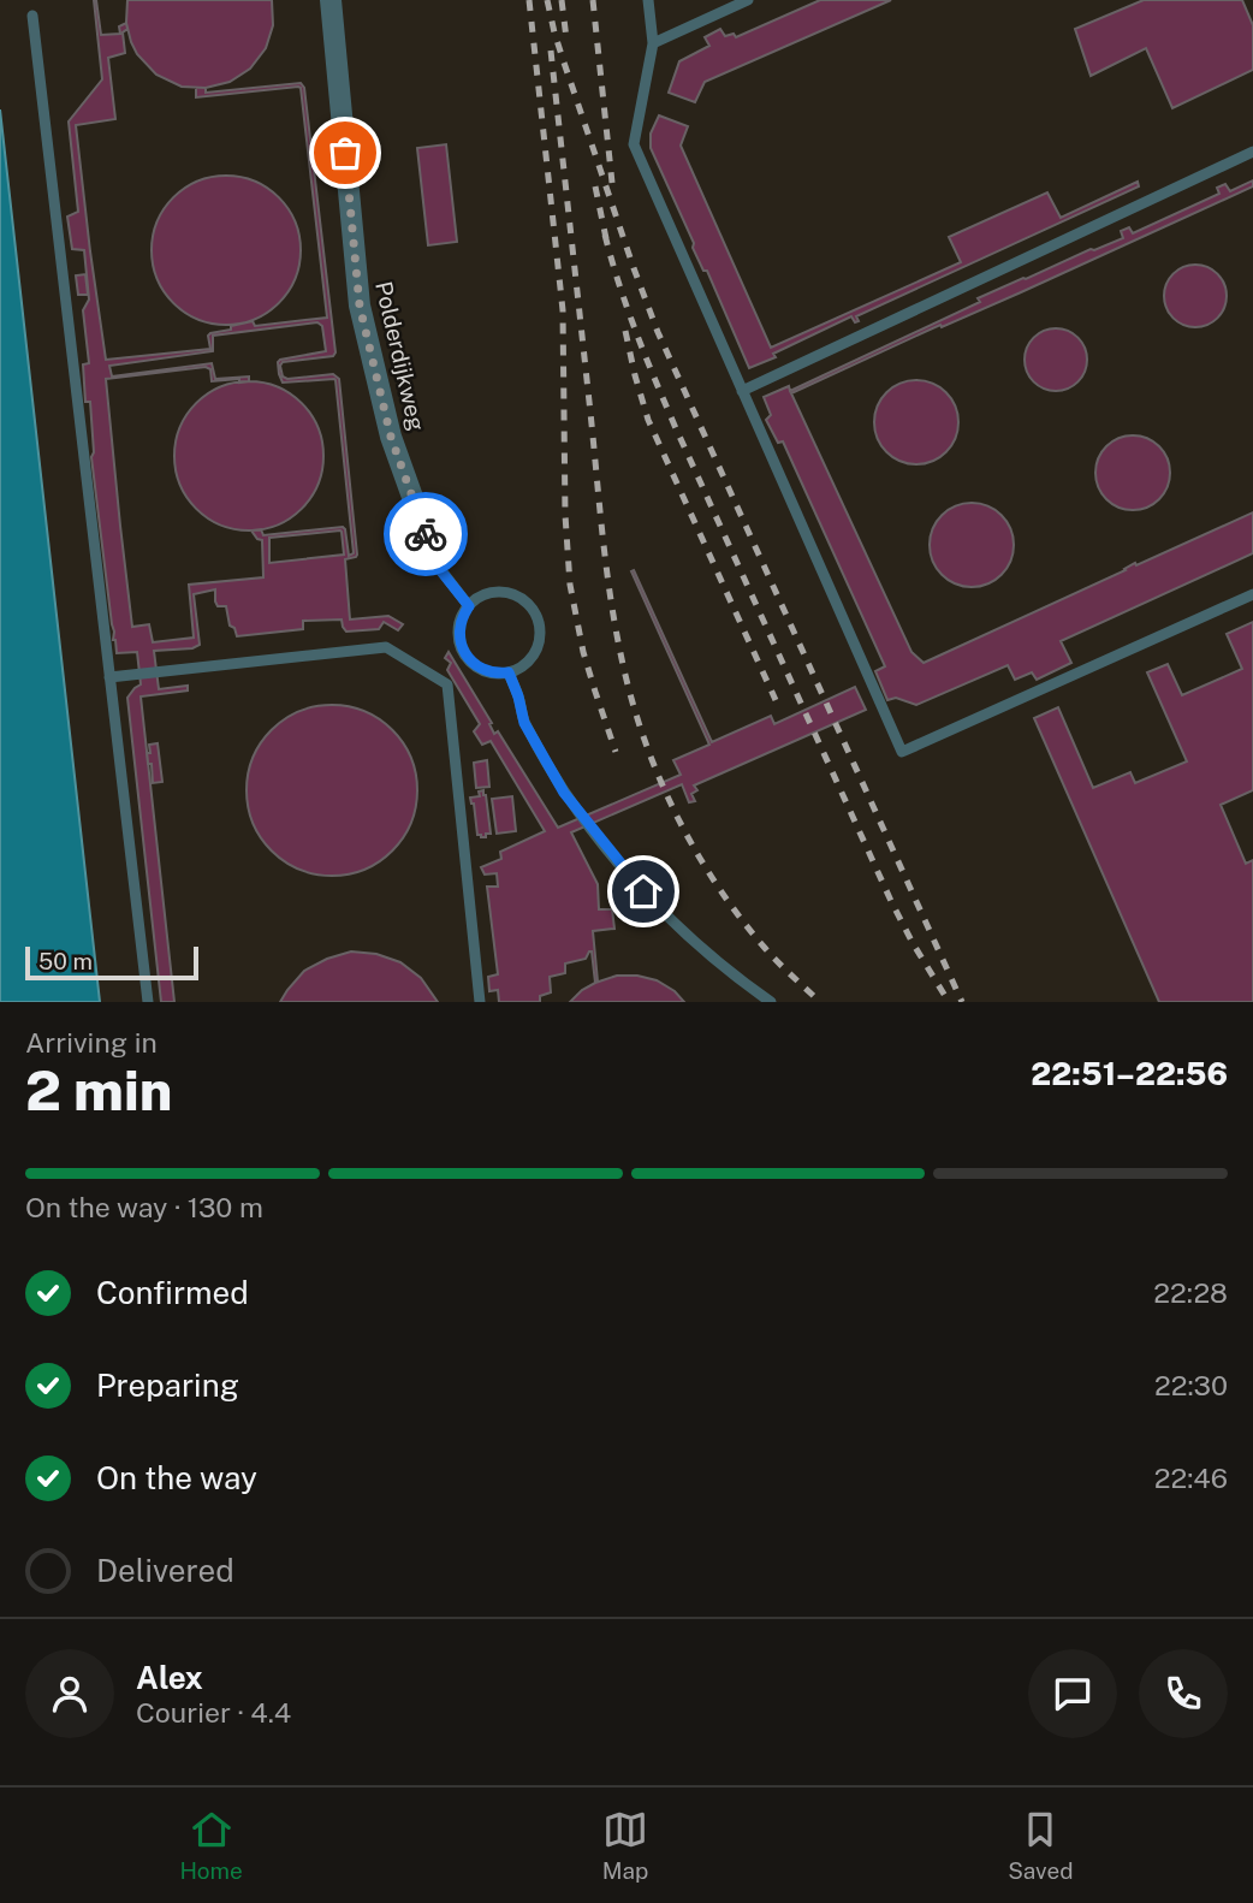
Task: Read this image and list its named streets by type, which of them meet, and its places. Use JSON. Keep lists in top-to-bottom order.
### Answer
{
  "streets": {
    "street": ["Polderdijkweg"]
  },
  "scale_bar": "50 m",
  "page": {
    "scale": "50 m",
    "heading": ["2 min", "Arriving in", "22:51–22:56"],
    "panel": ["Alex", "Courier · 4.4"],
    "bar": "On the way · 130 m",
    "list": [
      ["Confirmed", "22:28"],
      ["Preparing", "22:30"],
      ["On the way", "22:46"],
      "Delivered"
    ],
    "tabs": ["Home", "Map", "Saved"]
  }
}
